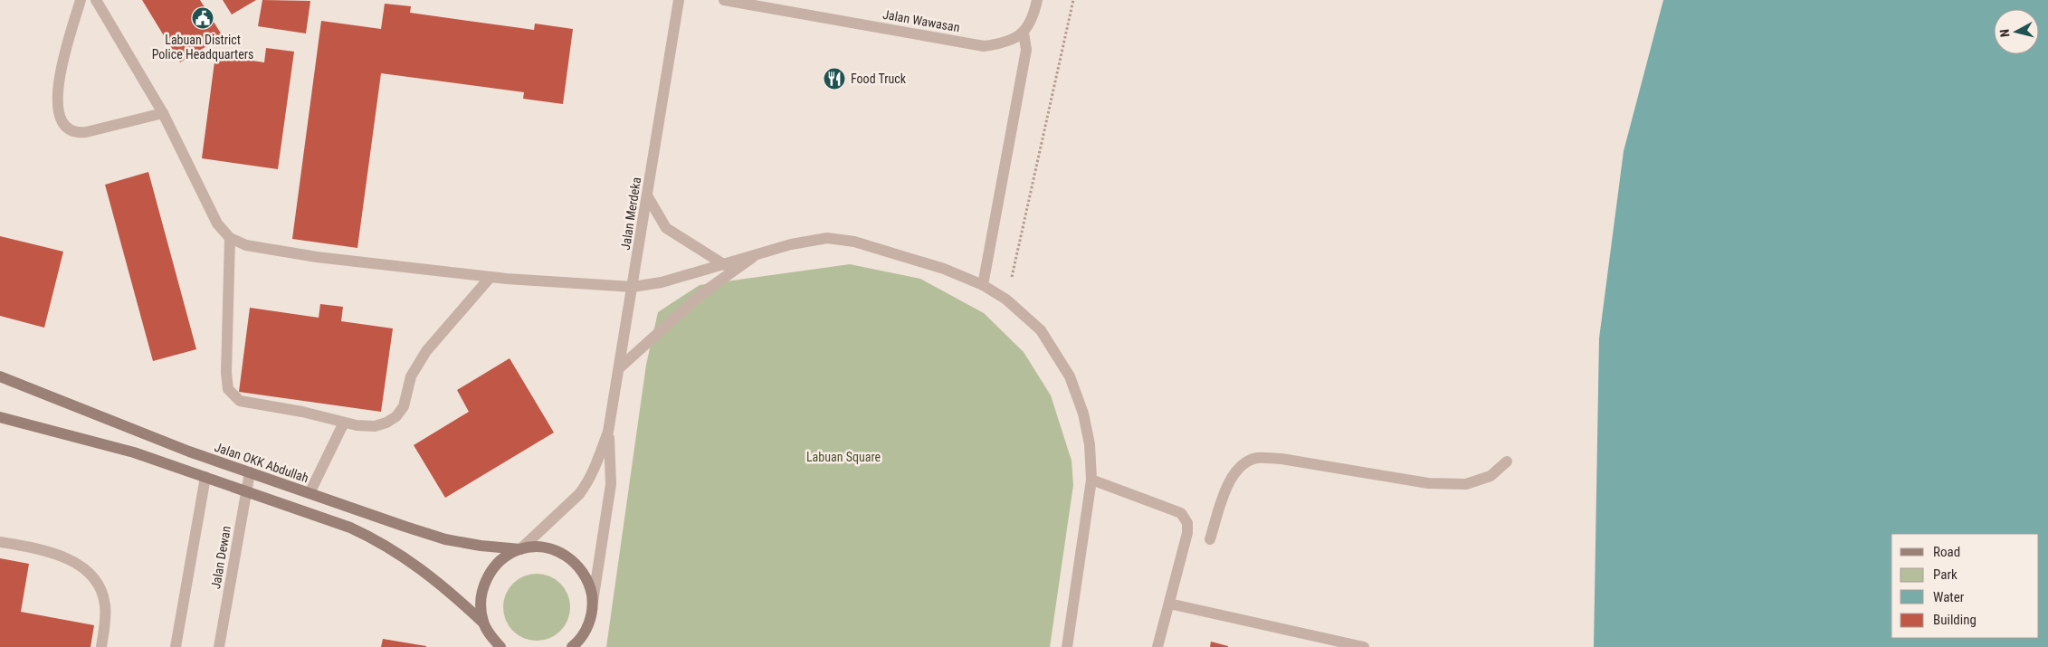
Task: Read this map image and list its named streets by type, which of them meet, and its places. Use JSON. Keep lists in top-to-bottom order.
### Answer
{
  "streets": {
    "main road": ["Jalan OKK Abdullah"],
    "street": ["Jalan Wawasan", "Jalan Merdeka", "Jalan Dewan"]
  },
  "crossings": [
    ["Jalan Merdeka", "Jalan OKK Abdullah"],
    ["Jalan OKK Abdullah", "Jalan Dewan"]
  ],
  "parks": ["Labuan Square"],
  "places": {
    "public building": ["Labuan District Police Headquarters"],
    "restaurant": ["Food Truck"]
  },
  "legend": [
    "Road",
    "Park",
    "Water",
    "Building"
  ],
  "north": "left"
}
